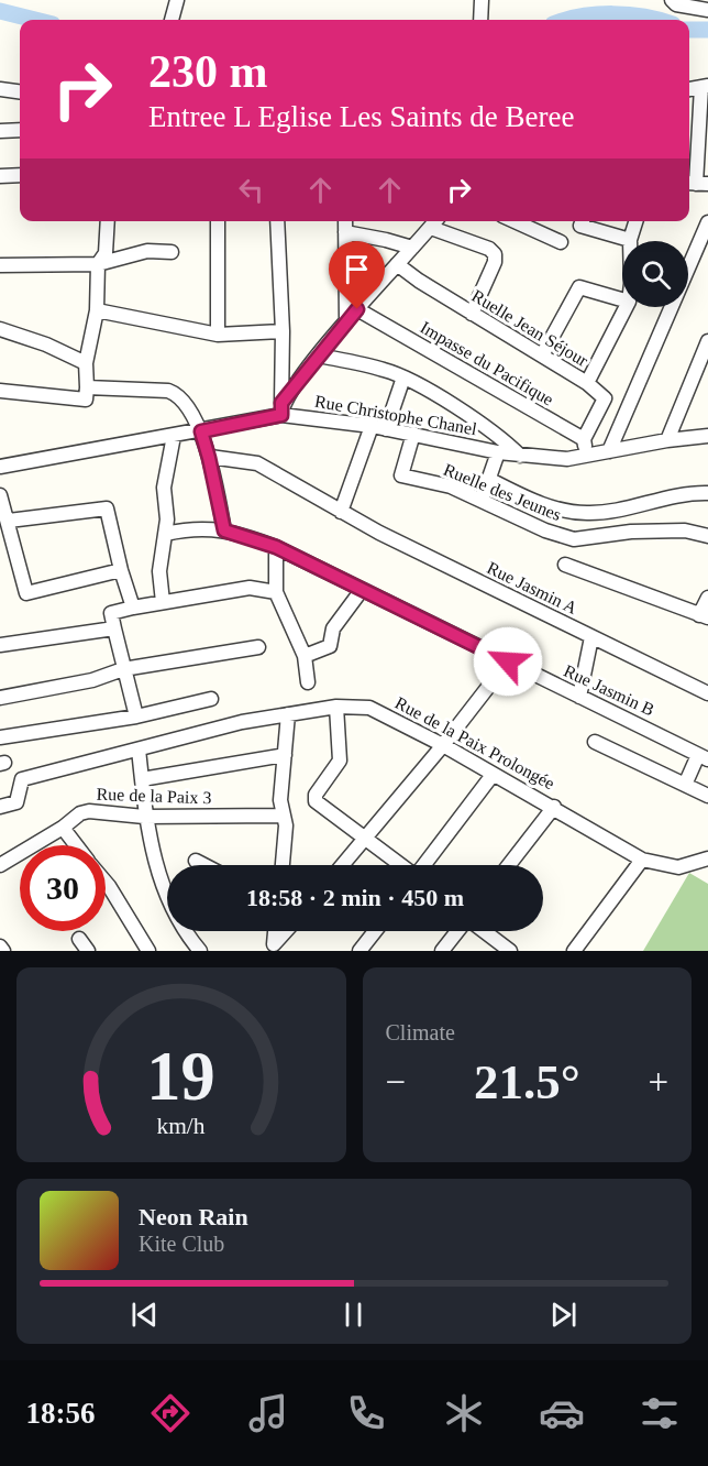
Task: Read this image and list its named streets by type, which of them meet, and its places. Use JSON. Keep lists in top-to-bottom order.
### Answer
{
  "streets": {
    "street": [
      "Ruelle Jean Séjour",
      "Impasse du Pacifique",
      "Rue Christophe Chanel",
      "Ruelle des Jeunes",
      "Rue Jasmin A",
      "Rue Jasmin B",
      "Rue de la Paix Prolongée",
      "Rue de la Paix 3"
    ]
  },
  "crossings": [
    ["Ruelle Jean Séjour", "Impasse du Pacifique"],
    ["Rue Christophe Chanel", "Ruelle des Jeunes"]
  ],
  "page": {
    "turn": ["230 m", "Entree L Eglise Les Saints de Beree"],
    "limit": "30",
    "trip": "18:58 · 2 min · 450 m",
    "tile": "Climate",
    "heat": ["−", "21.5°", "+"],
    "song": ["Neon Rain", "Kite Club"],
    "tabs": "18:56",
    "gauge": ["19", "km/h"]
  }
}
